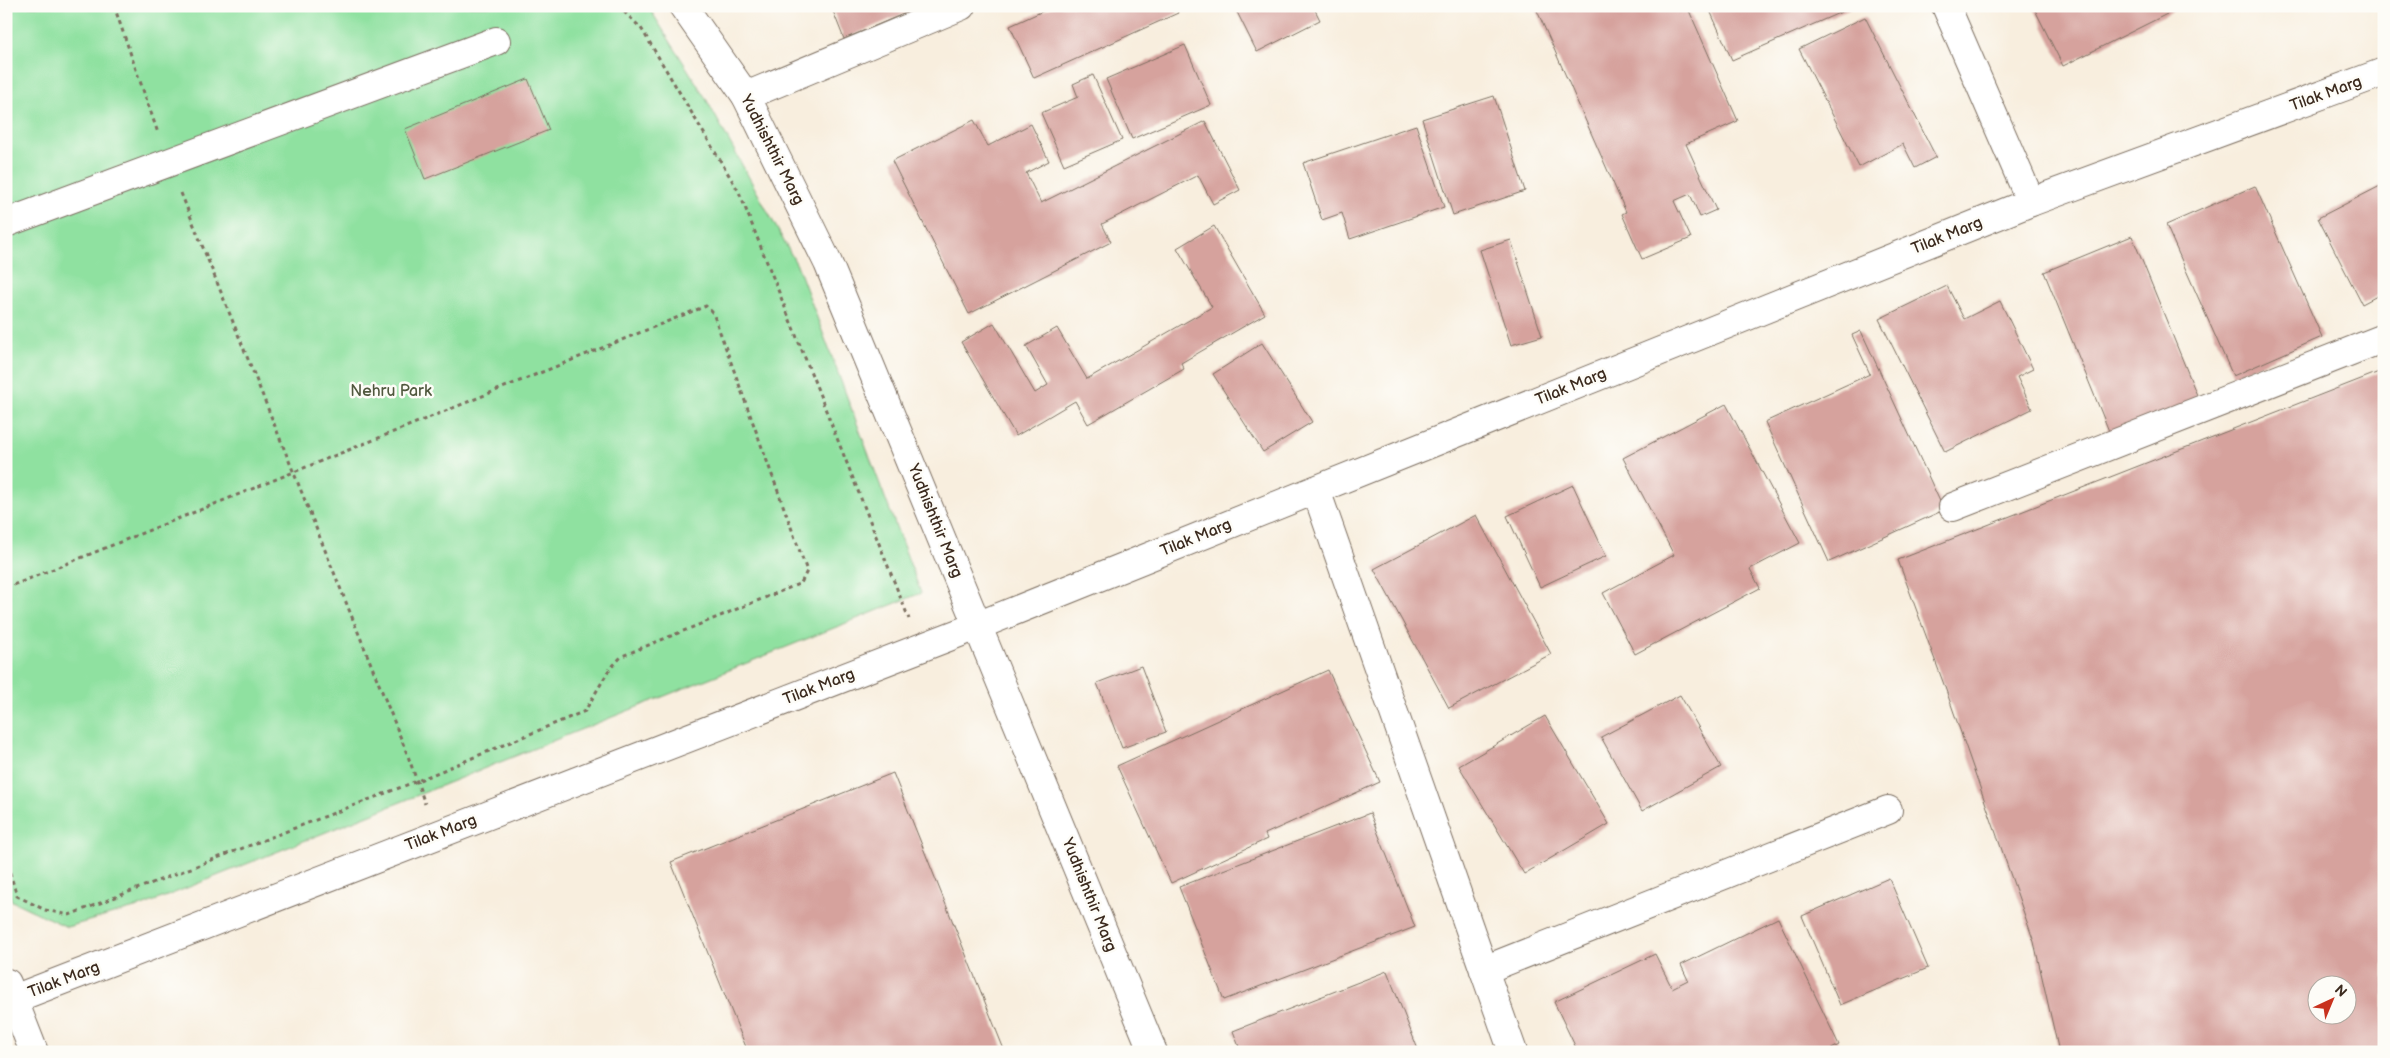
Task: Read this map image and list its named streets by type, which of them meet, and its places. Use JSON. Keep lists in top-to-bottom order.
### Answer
{
  "streets": {
    "street": ["Tilak Marg", "Yudhishthir Marg"]
  },
  "crossings": [
    ["Tilak Marg", "Yudhishthir Marg"]
  ],
  "parks": ["Nehru Park"],
  "north": "top right"
}
